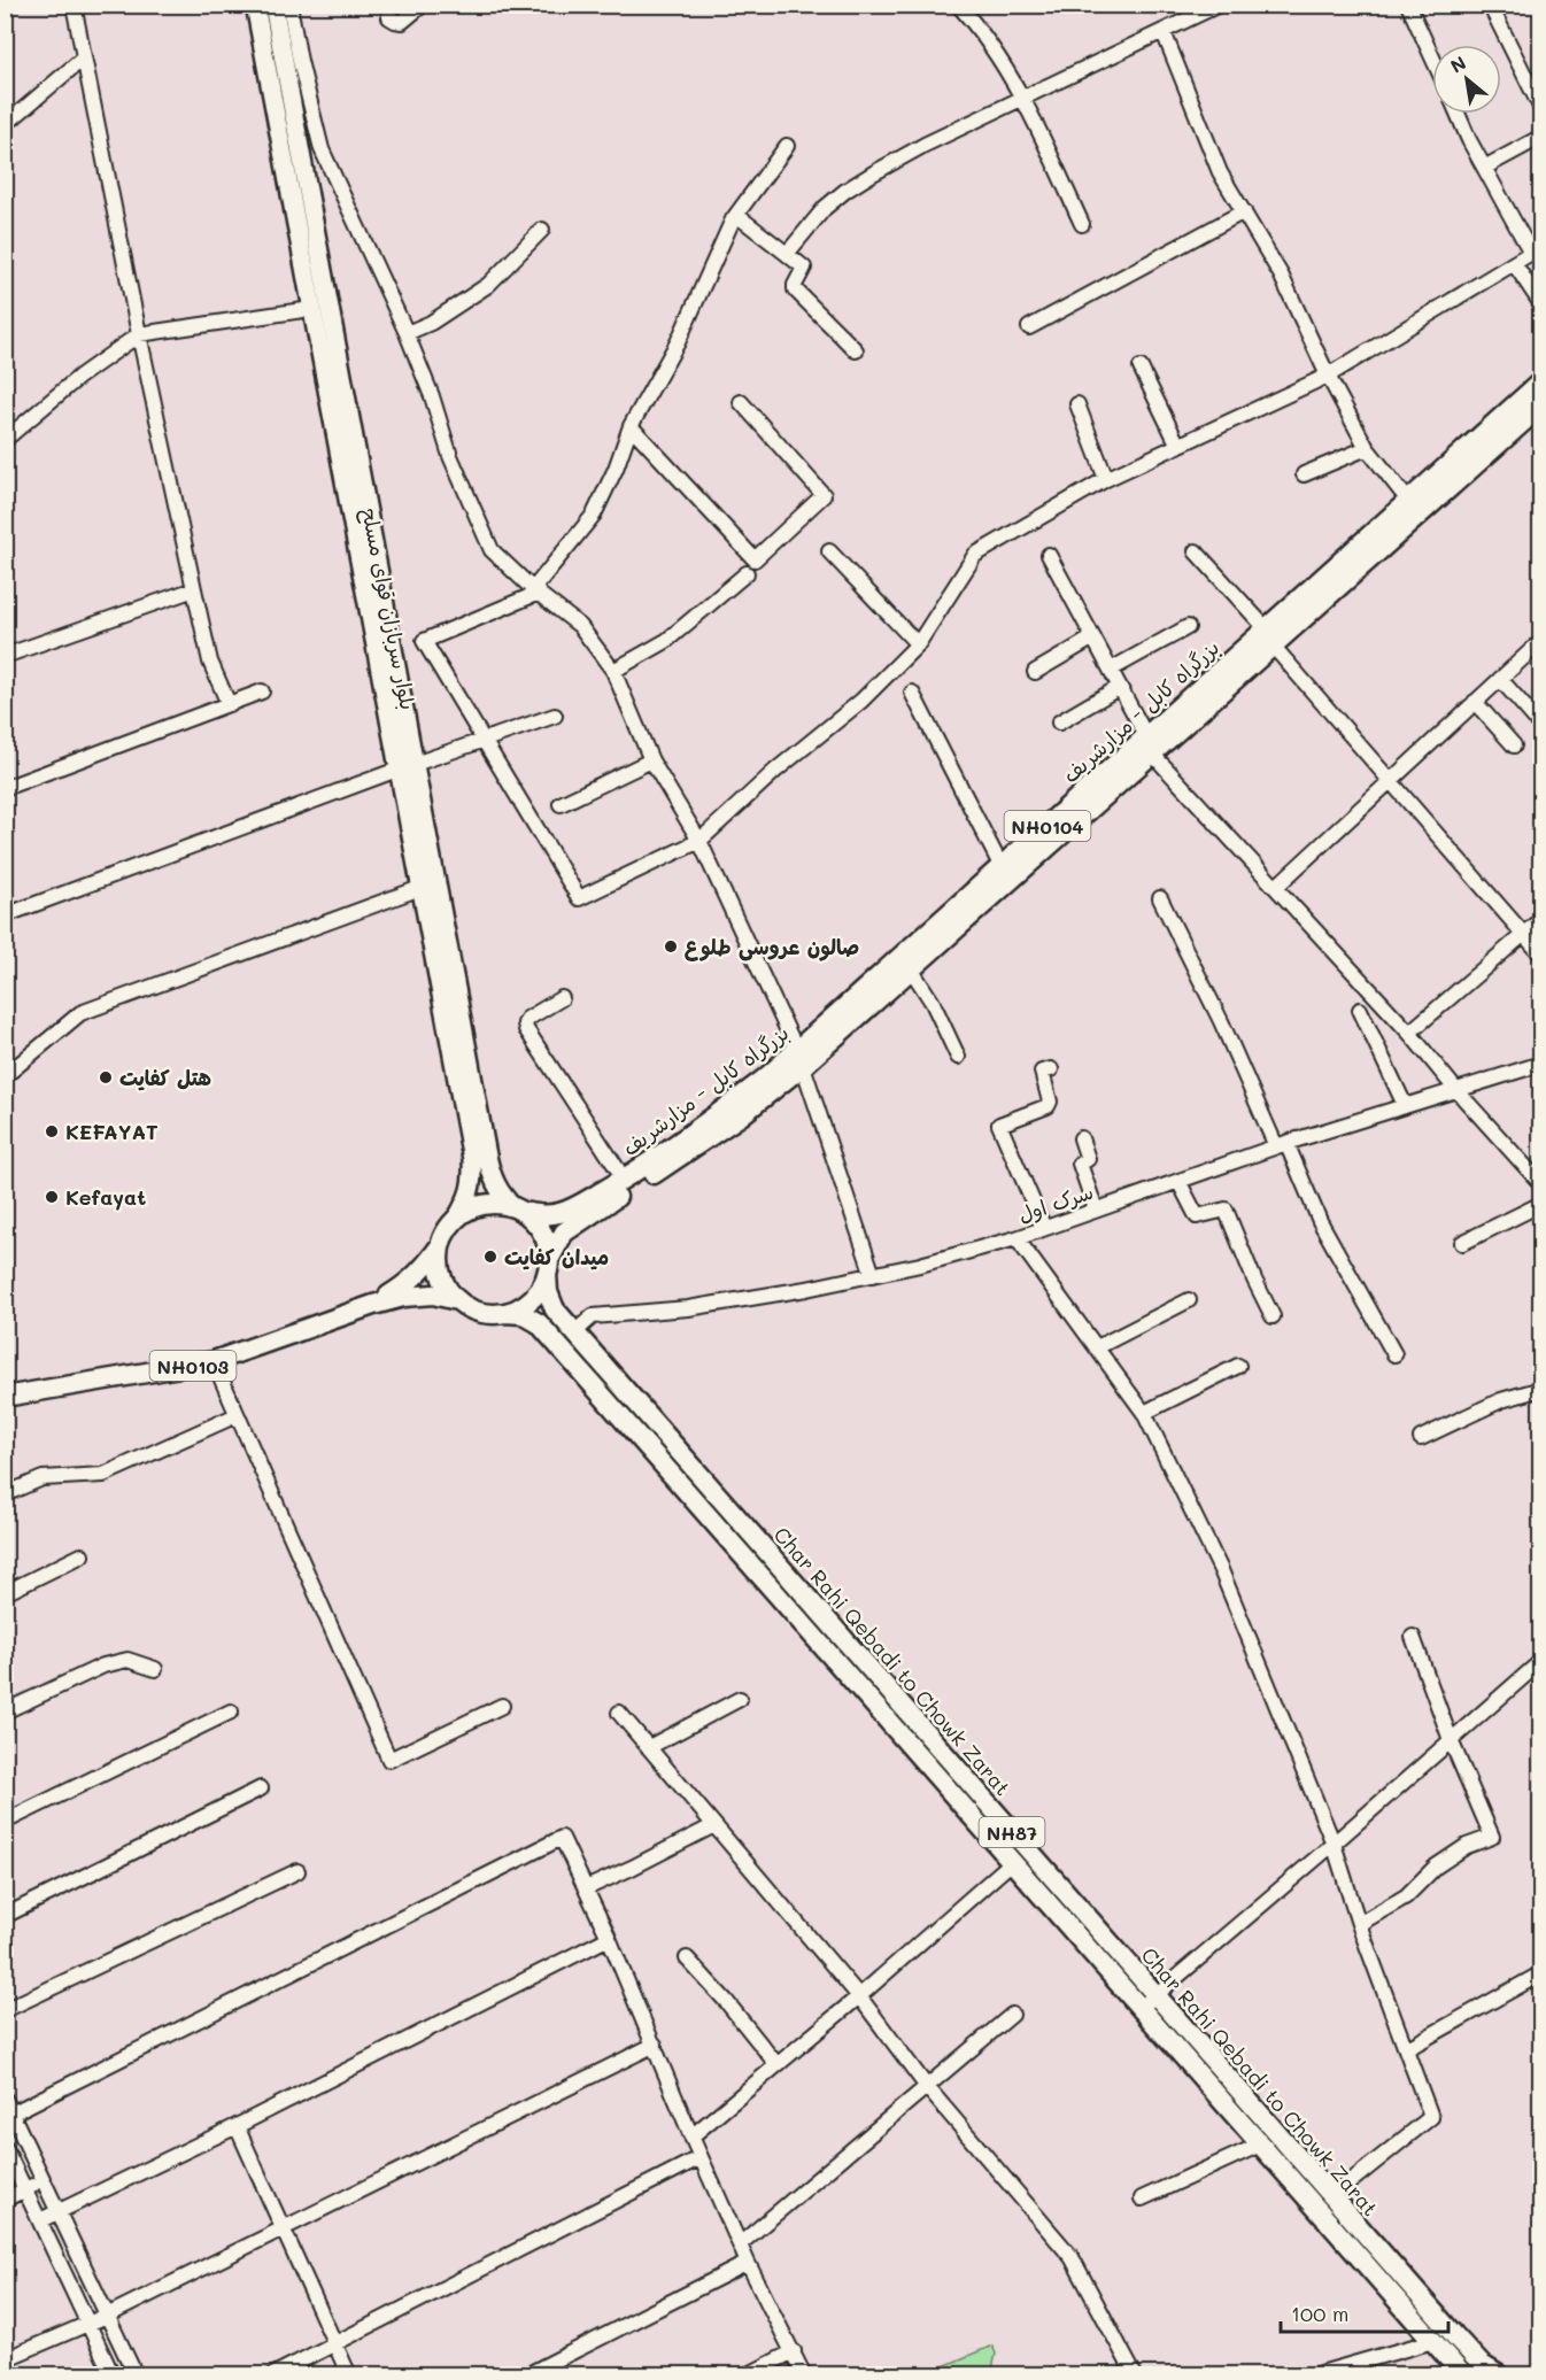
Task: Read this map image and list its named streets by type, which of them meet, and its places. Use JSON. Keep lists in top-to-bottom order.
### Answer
{
  "streets": {
    "highway": [
      "بزرگراه کابل - مزارشریف",
      "NH0104",
      "NH0103",
      "Char Rahi Qebadi to Chowk Zarat",
      "NH87"
    ],
    "main road": ["بلوار سربازان قوای مسلح"],
    "street": ["سرک اول"]
  },
  "crossings": [
    ["بلوار سربازان قوای مسلح", "بزرگراه کابل - مزارشریف"],
    ["بلوار سربازان قوای مسلح", "NH0103"],
    ["بلوار سربازان قوای مسلح", "Char Rahi Qebadi to Chowk Zarat"],
    ["بزرگراه کابل - مزارشریف", "NH0103"],
    ["بزرگراه کابل - مزارشریف", "Char Rahi Qebadi to Chowk Zarat"],
    ["سرک اول", "Char Rahi Qebadi to Chowk Zarat"],
    ["NH0103", "Char Rahi Qebadi to Chowk Zarat"]
  ],
  "places": [
    "صالون عروسی طلوع",
    "هتل کفایت",
    "KEFAYAT",
    "Kefayat",
    "میدان کفایت"
  ],
  "scale_bar": "100 m",
  "north": "top left"
}
